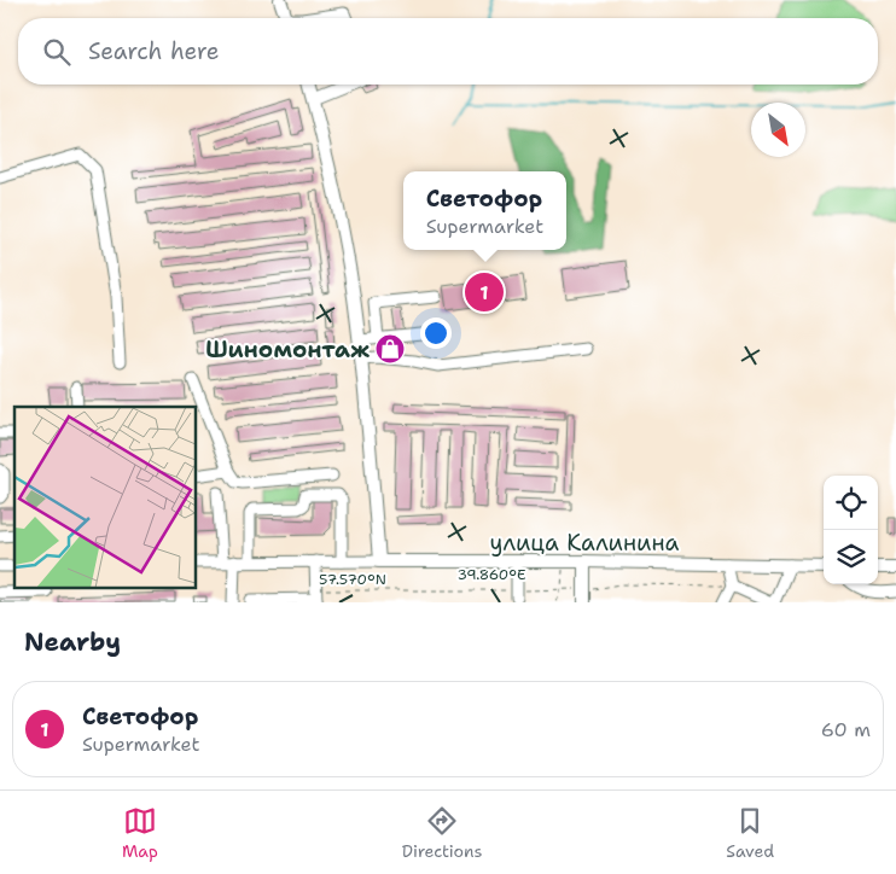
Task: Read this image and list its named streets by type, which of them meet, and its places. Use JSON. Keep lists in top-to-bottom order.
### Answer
{
  "streets": {
    "main road": ["улица Калинина"]
  },
  "places": {
    "shop": ["Шиномонтаж"]
  },
  "north": "bottom right",
  "page": {
    "search": "Search here",
    "popup": ["Светофор", "Supermarket"],
    "pins": "1",
    "heading": "Nearby",
    "list": [
      {
        "mark": "1",
        "name": "Светофор",
        "note": "Supermarket",
        "value": "60 m"
      }
    ],
    "nav": ["Map", "Directions", "Saved"]
  },
  "coordinates": ["39.860°E", "57.570°N"]
}
